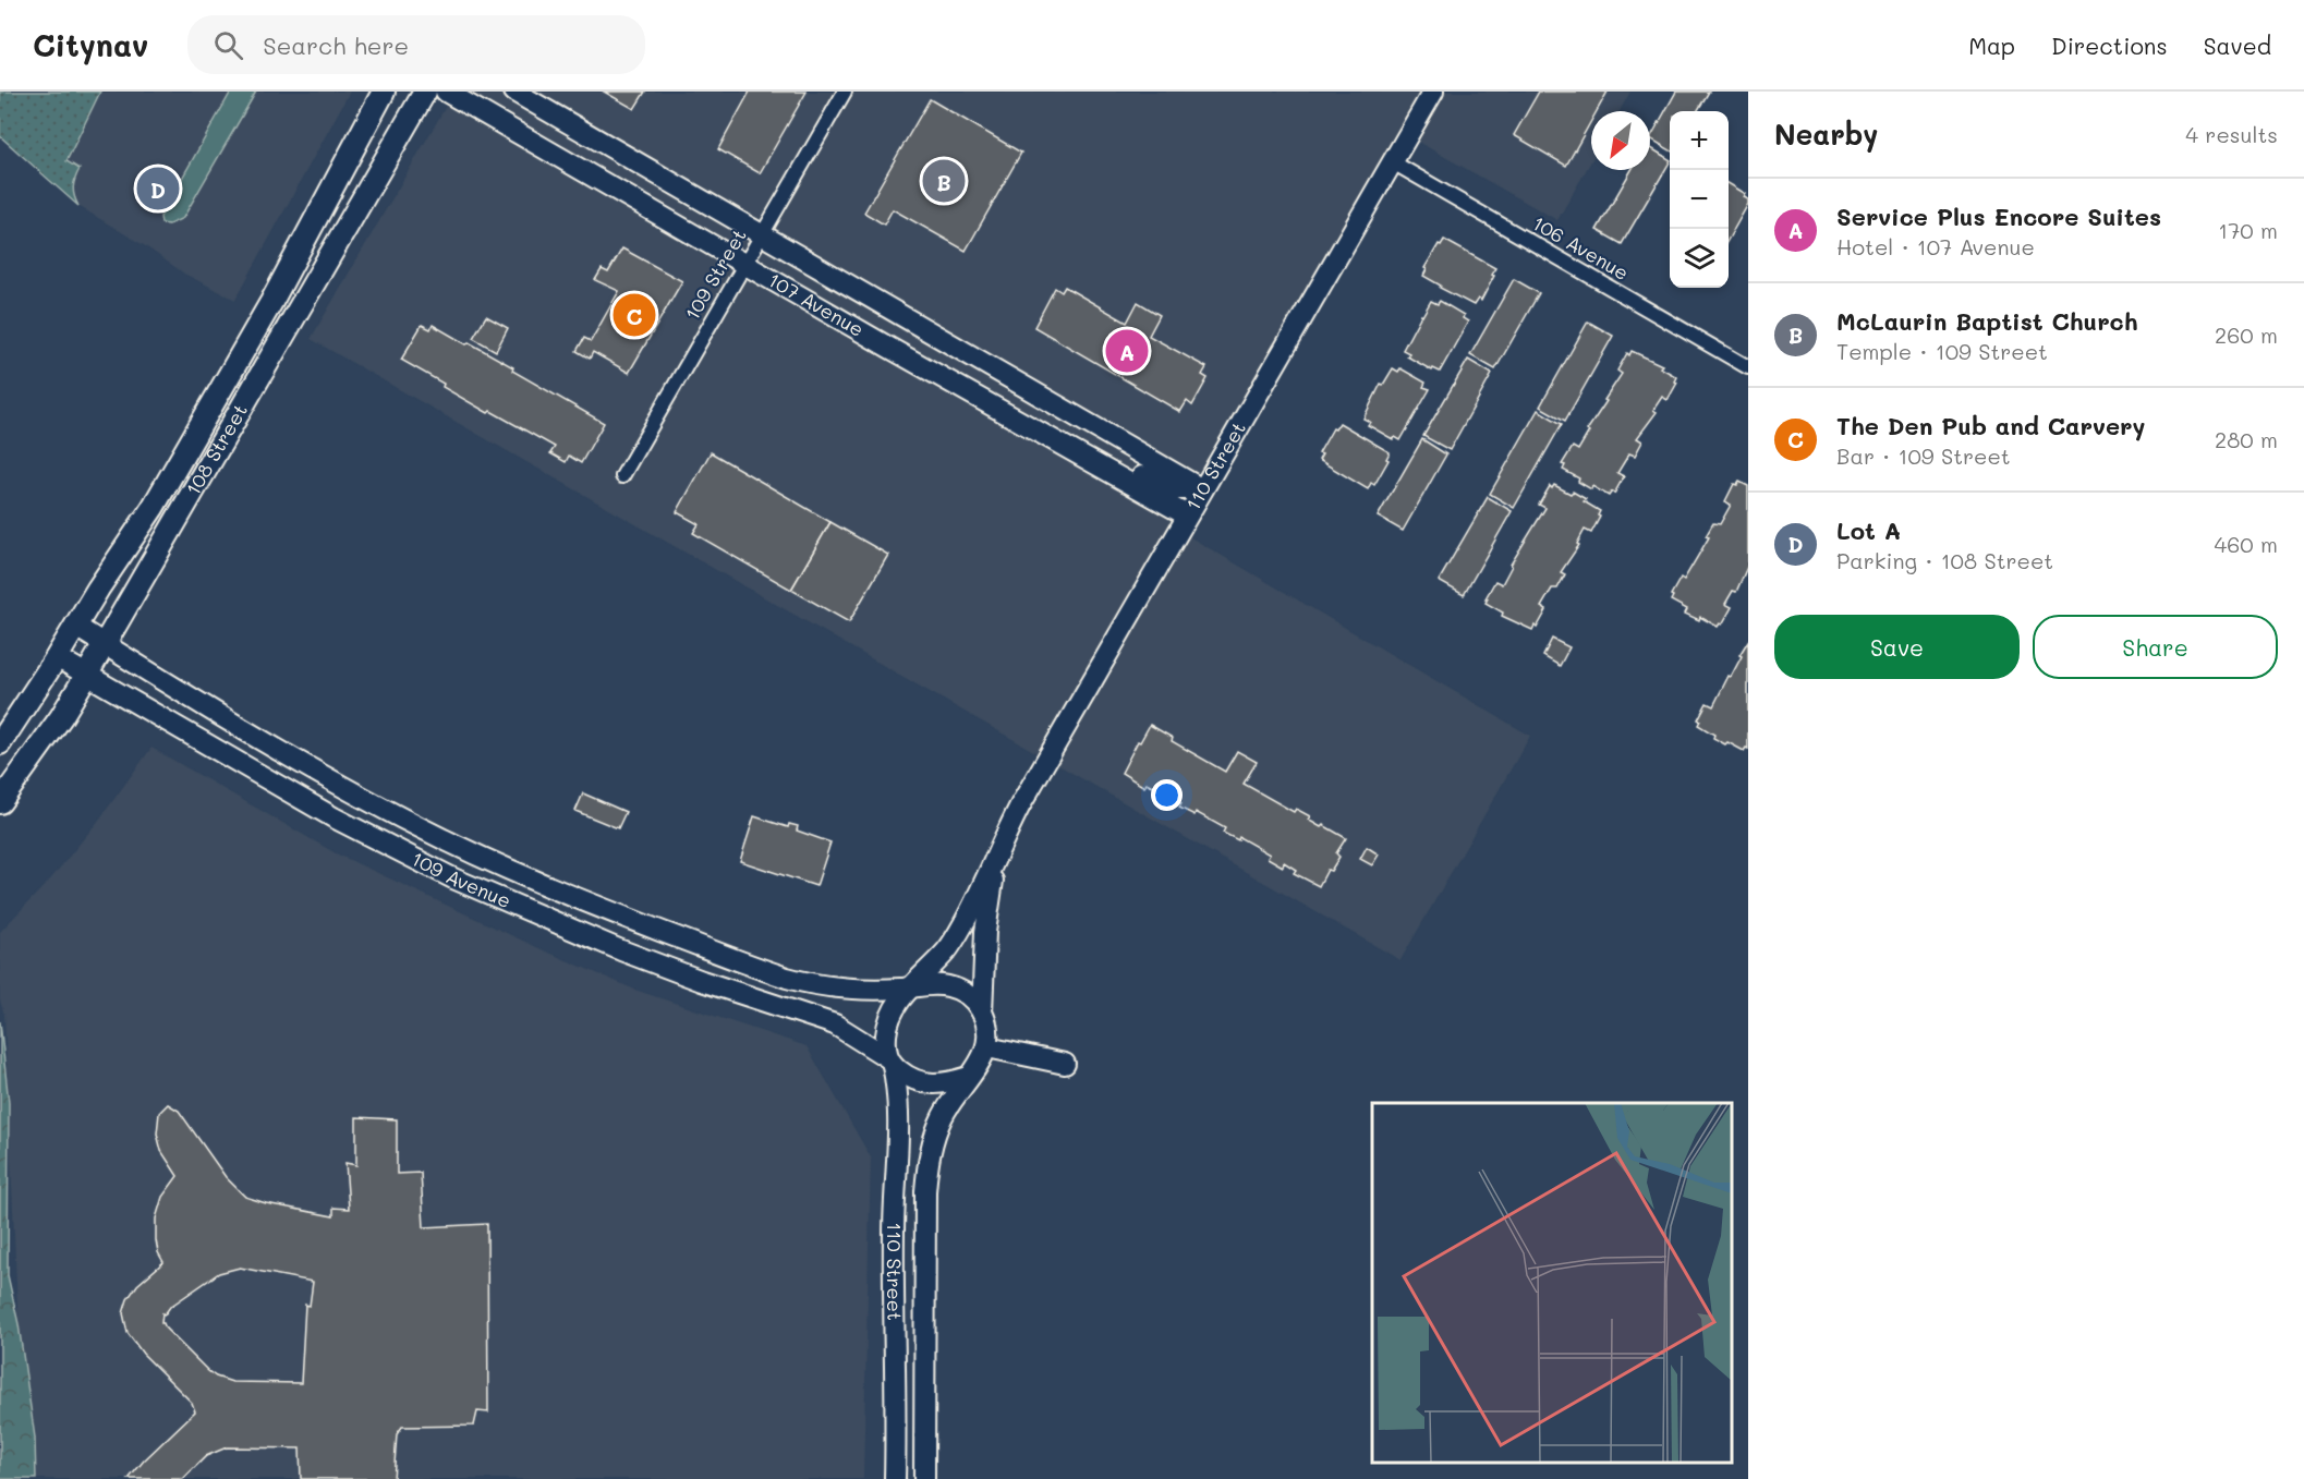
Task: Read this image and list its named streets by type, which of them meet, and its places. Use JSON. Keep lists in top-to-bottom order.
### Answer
{
  "streets": {
    "main road": ["108 Street"],
    "street": [
      "106 Avenue",
      "109 Street",
      "107 Avenue",
      "110 Street",
      "109 Avenue"
    ]
  },
  "crossings": [
    ["106 Avenue", "110 Street"],
    ["109 Street", "107 Avenue"],
    ["107 Avenue", "110 Street"],
    ["108 Street", "109 Avenue"],
    ["110 Street", "109 Avenue"]
  ],
  "north": "bottom left",
  "page": {
    "header": "Citynav",
    "search": "Search here",
    "nav": ["Map", "Directions", "Saved"],
    "heading": ["Nearby", "4 results"],
    "map_buttons": ["+", "−"],
    "pins": [
      "B",
      "D",
      "C",
      "A"
    ],
    "list": [
      {
        "mark": "A",
        "name": "Service Plus Encore Suites",
        "note": "Hotel · 107 Avenue",
        "value": "170 m"
      },
      {
        "mark": "B",
        "name": "McLaurin Baptist Church",
        "note": "Temple · 109 Street",
        "value": "260 m"
      },
      {
        "mark": "C",
        "name": "The Den Pub and Carvery",
        "note": "Bar · 109 Street",
        "value": "280 m"
      },
      {
        "mark": "D",
        "name": "Lot A",
        "note": "Parking · 108 Street",
        "value": "460 m"
      }
    ],
    "buttons": ["Save", "Share"]
  }
}
